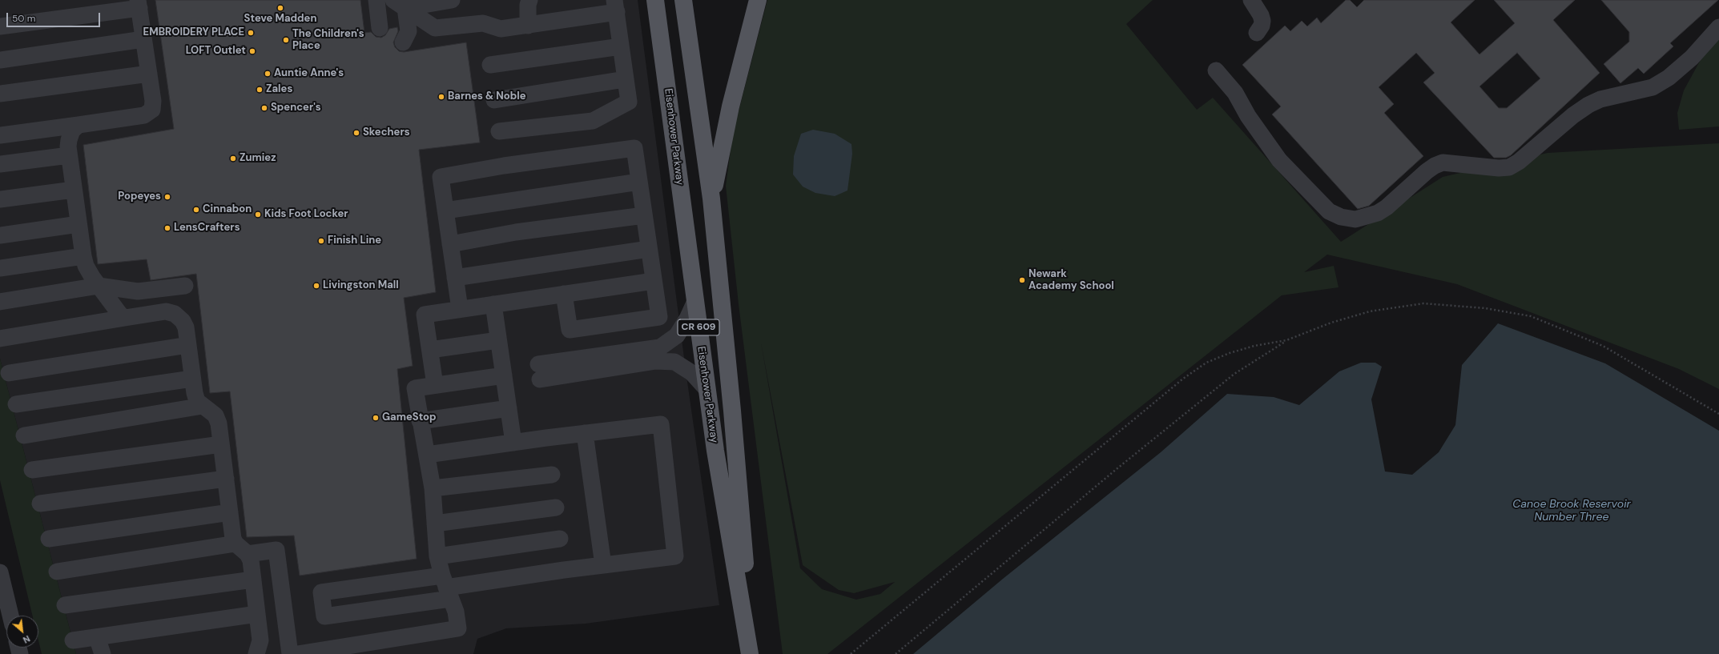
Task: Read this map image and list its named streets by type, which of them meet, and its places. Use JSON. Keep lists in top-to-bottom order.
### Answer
{
  "streets": {
    "main road": ["Eisenhower Parkway", "CR 609"]
  },
  "water": ["Canoe Brook Reservoir Number Three"],
  "places": [
    "Steve Madden",
    "EMBROIDERY PLACE",
    "The Children's Place",
    "LOFT Outlet",
    "Auntie Anne's",
    "Zales",
    "Barnes & Noble",
    "Spencer's",
    "Skechers",
    "Zumiez",
    "Popeyes",
    "Cinnabon",
    "Kids Foot Locker",
    "LensCrafters",
    "Finish Line",
    "Newark Academy School",
    "Livingston Mall",
    "GameStop"
  ],
  "scale_bar": "50 m",
  "north": "bottom right"
}
